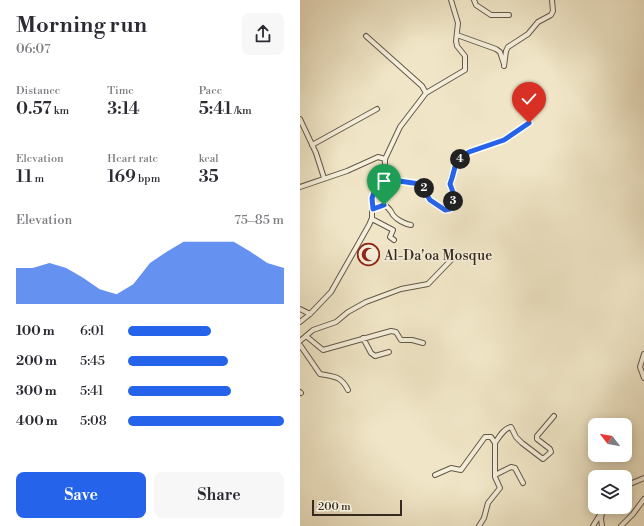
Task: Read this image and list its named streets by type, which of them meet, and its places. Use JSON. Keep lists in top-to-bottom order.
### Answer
{
  "places": {
    "mosque": ["Al-Da'oa Mosque"]
  },
  "scale_bar": "200 m",
  "north": "top left",
  "page": {
    "heading": ["Morning run", "06:07"],
    "stats": [
      ["Distance", "0.57 km"],
      ["Time", "3:14"],
      ["Pace", "5:41 /km"],
      ["Elevation", "11 m"],
      ["Heart rate", "169 bpm"],
      ["kcal", "35"]
    ],
    "pins": ["4", "2", "3"],
    "chart": ["Elevation", "75–85 m"],
    "list": [
      {
        "name": "100 m",
        "note": "6:01"
      },
      {
        "name": "200 m",
        "note": "5:45"
      },
      {
        "name": "300 m",
        "note": "5:41"
      },
      {
        "name": "400 m",
        "note": "5:08"
      }
    ],
    "buttons": ["Save", "Share"],
    "scale": "200 m"
  }
}
